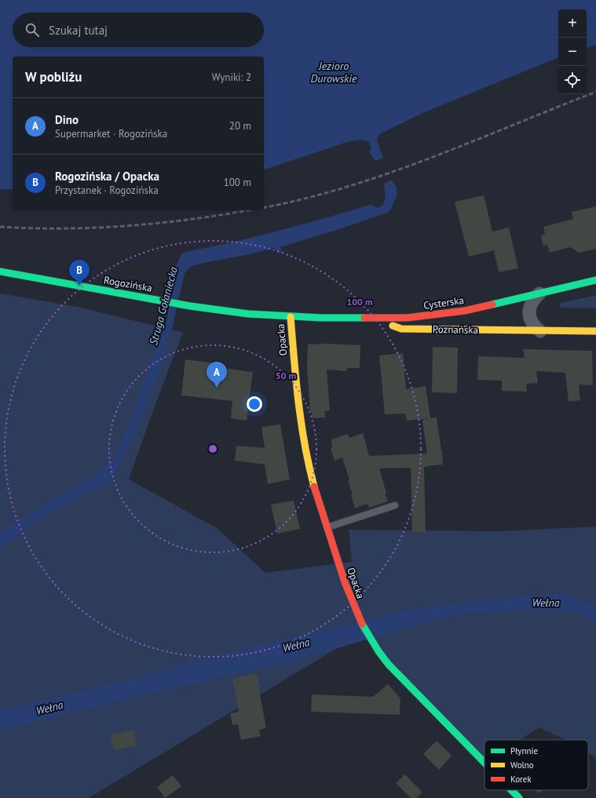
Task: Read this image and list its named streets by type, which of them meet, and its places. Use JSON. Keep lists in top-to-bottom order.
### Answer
{
  "streets": {
    "main road": [
      "Rogozińska",
      "Cysterska",
      "Poznańska",
      "Opacka"
    ]
  },
  "crossings": [
    ["Rogozińska", "Cysterska"],
    ["Rogozińska", "Opacka"],
    ["Cysterska", "Poznańska"],
    ["Cysterska", "Opacka"]
  ],
  "water": ["Jezioro Durowskie", "Struga Gołaniecka", "Wełna"],
  "legend": ["Płynnie", "Wolno", "Korek"],
  "page": {
    "map_buttons": ["+", "−"],
    "search": "Szukaj tutaj",
    "heading": ["W pobliżu", "Wyniki: 2"],
    "list": [
      {
        "mark": "A",
        "name": "Dino",
        "note": "Supermarket · Rogozińska",
        "value": "20 m"
      },
      {
        "mark": "B",
        "name": "Rogozińska / Opacka",
        "note": "Przystanek · Rogozińska",
        "value": "100 m"
      }
    ],
    "pins": ["B", "A"]
  },
  "rings": ["100 m", "50 m"]
}
